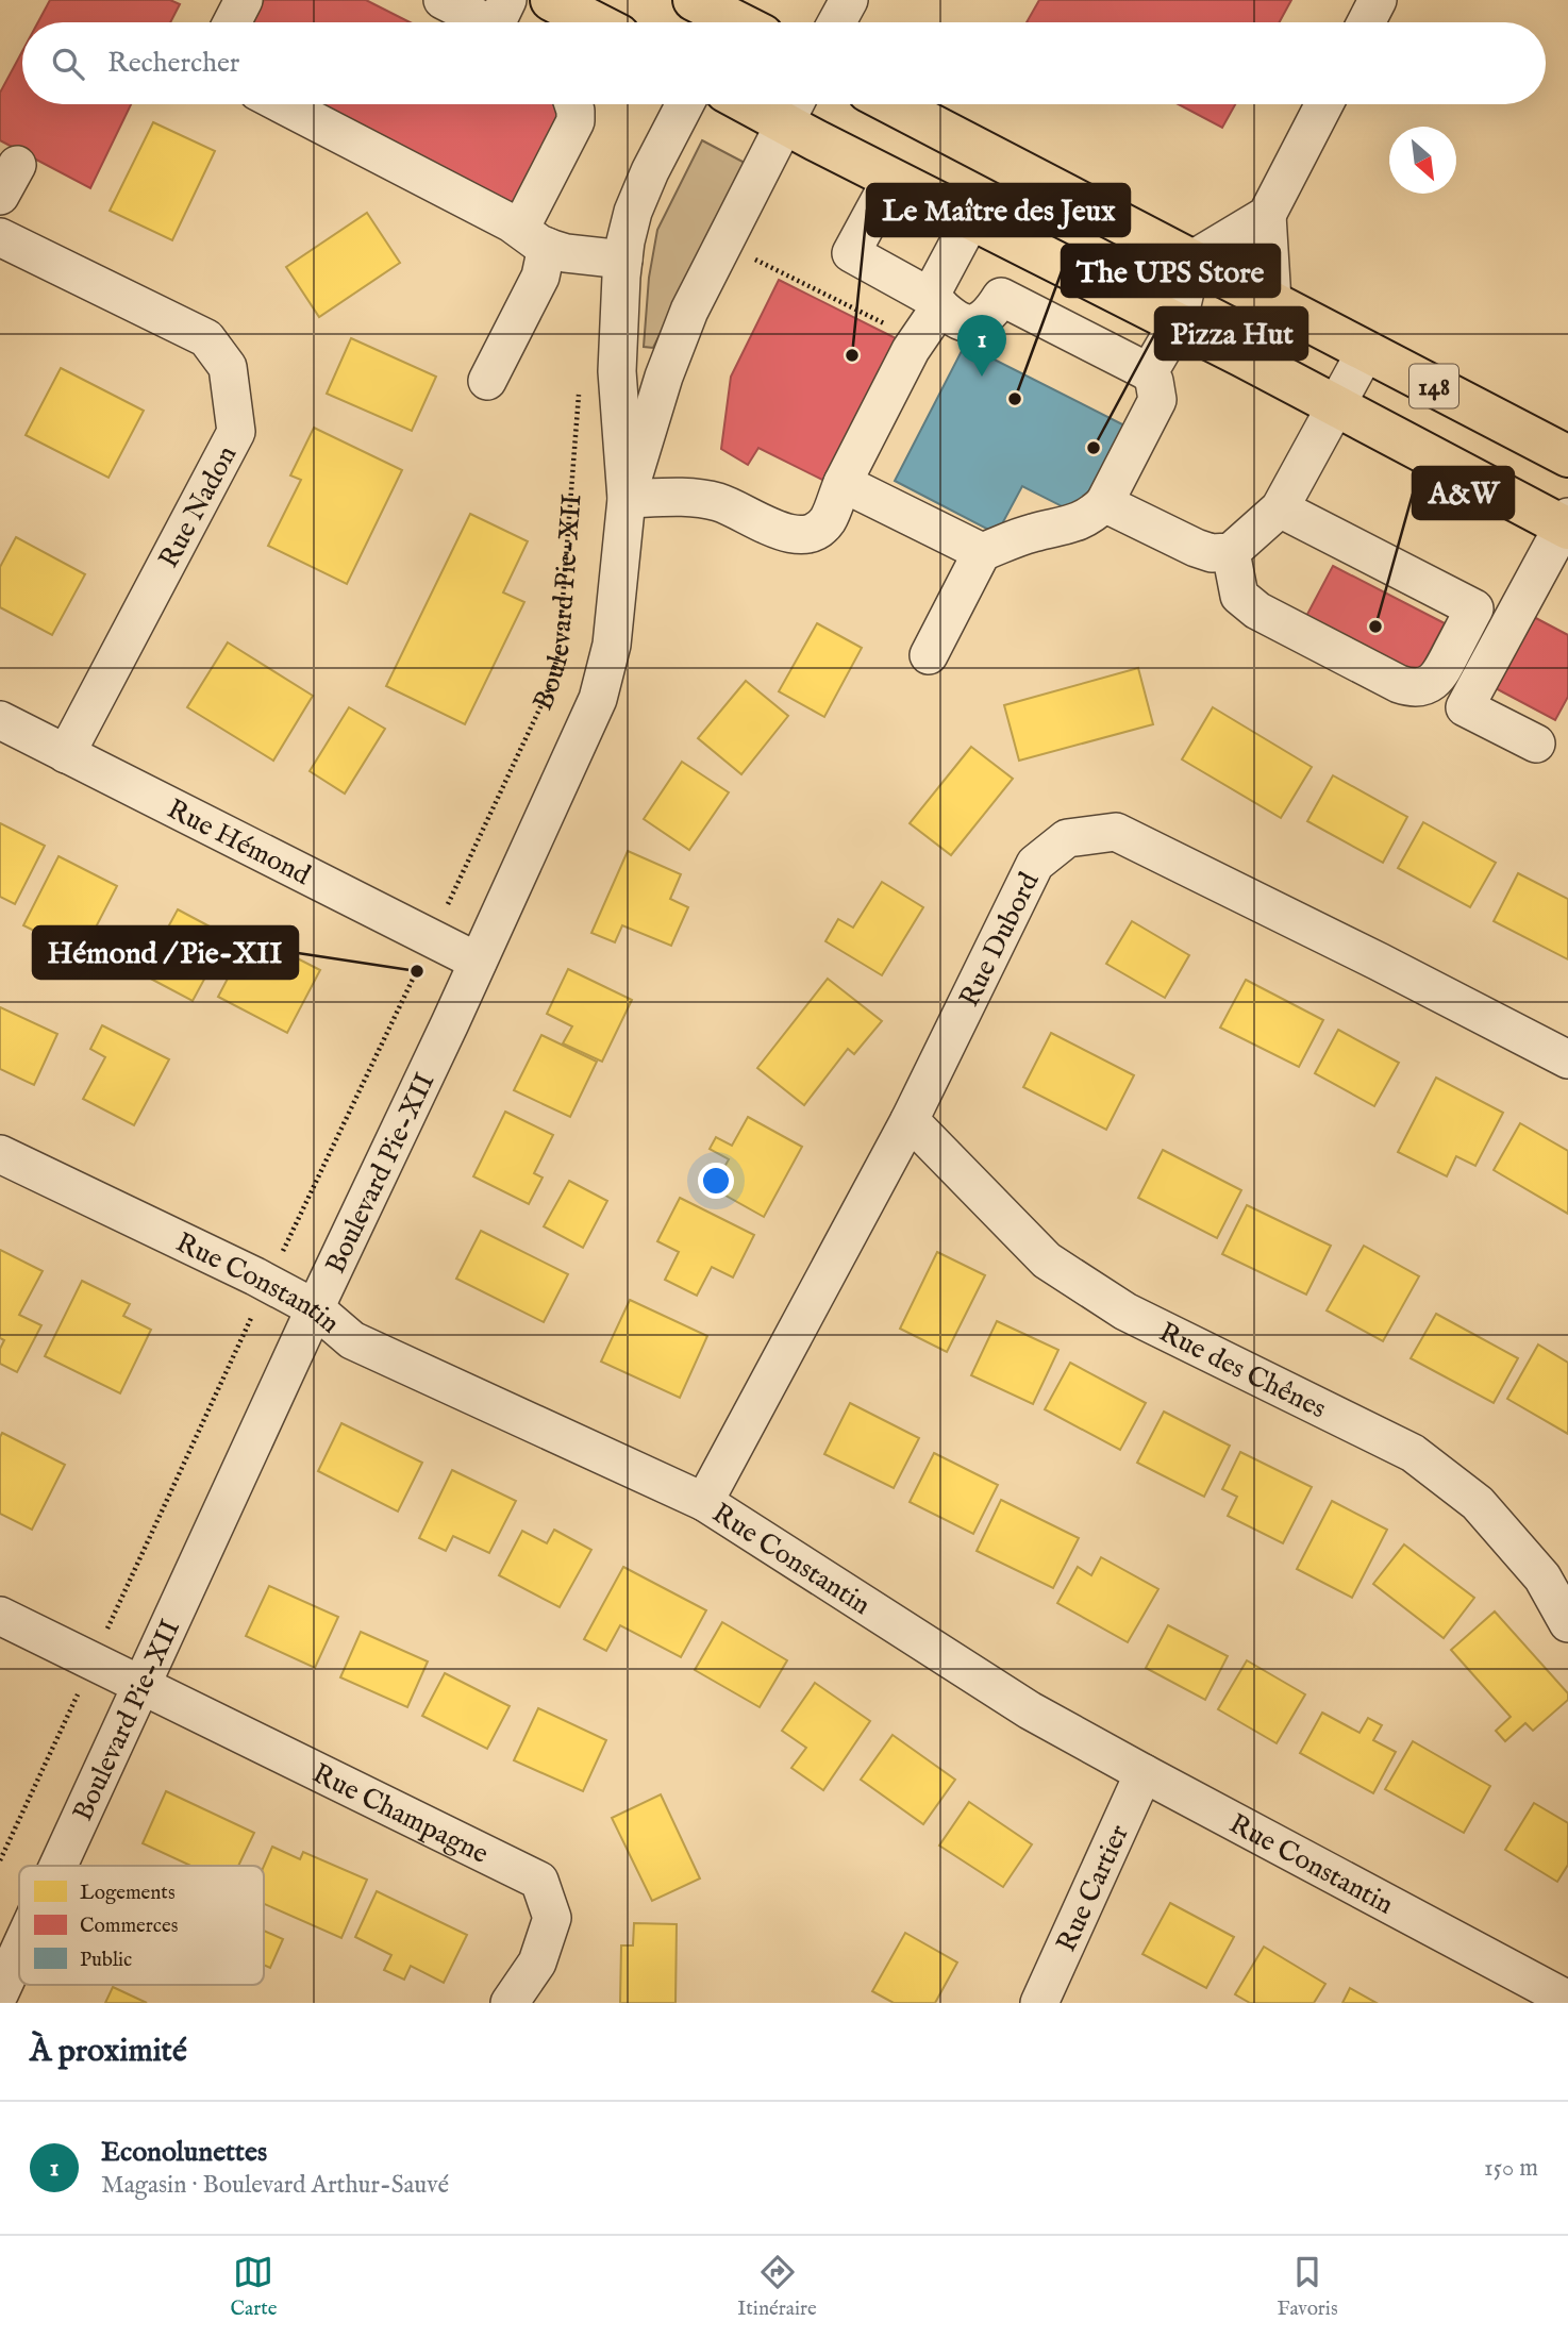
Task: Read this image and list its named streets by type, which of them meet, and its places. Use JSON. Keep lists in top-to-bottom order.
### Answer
{
  "streets": {
    "main road": ["148"],
    "street": [
      "Rue Nadon",
      "Boulevard Pie-XII",
      "Rue Hémond",
      "Rue Dubord",
      "Rue Constantin",
      "Rue des Chênes",
      "Rue Champagne",
      "Rue Cartier"
    ]
  },
  "crossings": [
    ["148", "Boulevard Pie-XII"],
    ["Rue Nadon", "Rue Hémond"],
    ["Boulevard Pie-XII", "Rue Hémond"],
    ["Boulevard Pie-XII", "Rue Constantin"],
    ["Boulevard Pie-XII", "Rue Champagne"],
    ["Rue Dubord", "Rue Constantin"],
    ["Rue Dubord", "Rue des Chênes"],
    ["Rue Constantin", "Rue Cartier"]
  ],
  "places": [
    "Le Maître des Jeux",
    "The UPS Store",
    "Pizza Hut",
    "A&W",
    "Hémond / Pie-XII"
  ],
  "legend": ["Logements", "Commerces", "Public"],
  "north": "bottom right",
  "page": {
    "search": "Rechercher",
    "pins": "1",
    "heading": "À proximité",
    "list": [
      {
        "mark": "1",
        "name": "Econolunettes",
        "note": "Magasin · Boulevard Arthur-Sauvé",
        "value": "150 m"
      }
    ],
    "nav": ["Carte", "Itinéraire", "Favoris"]
  }
}
